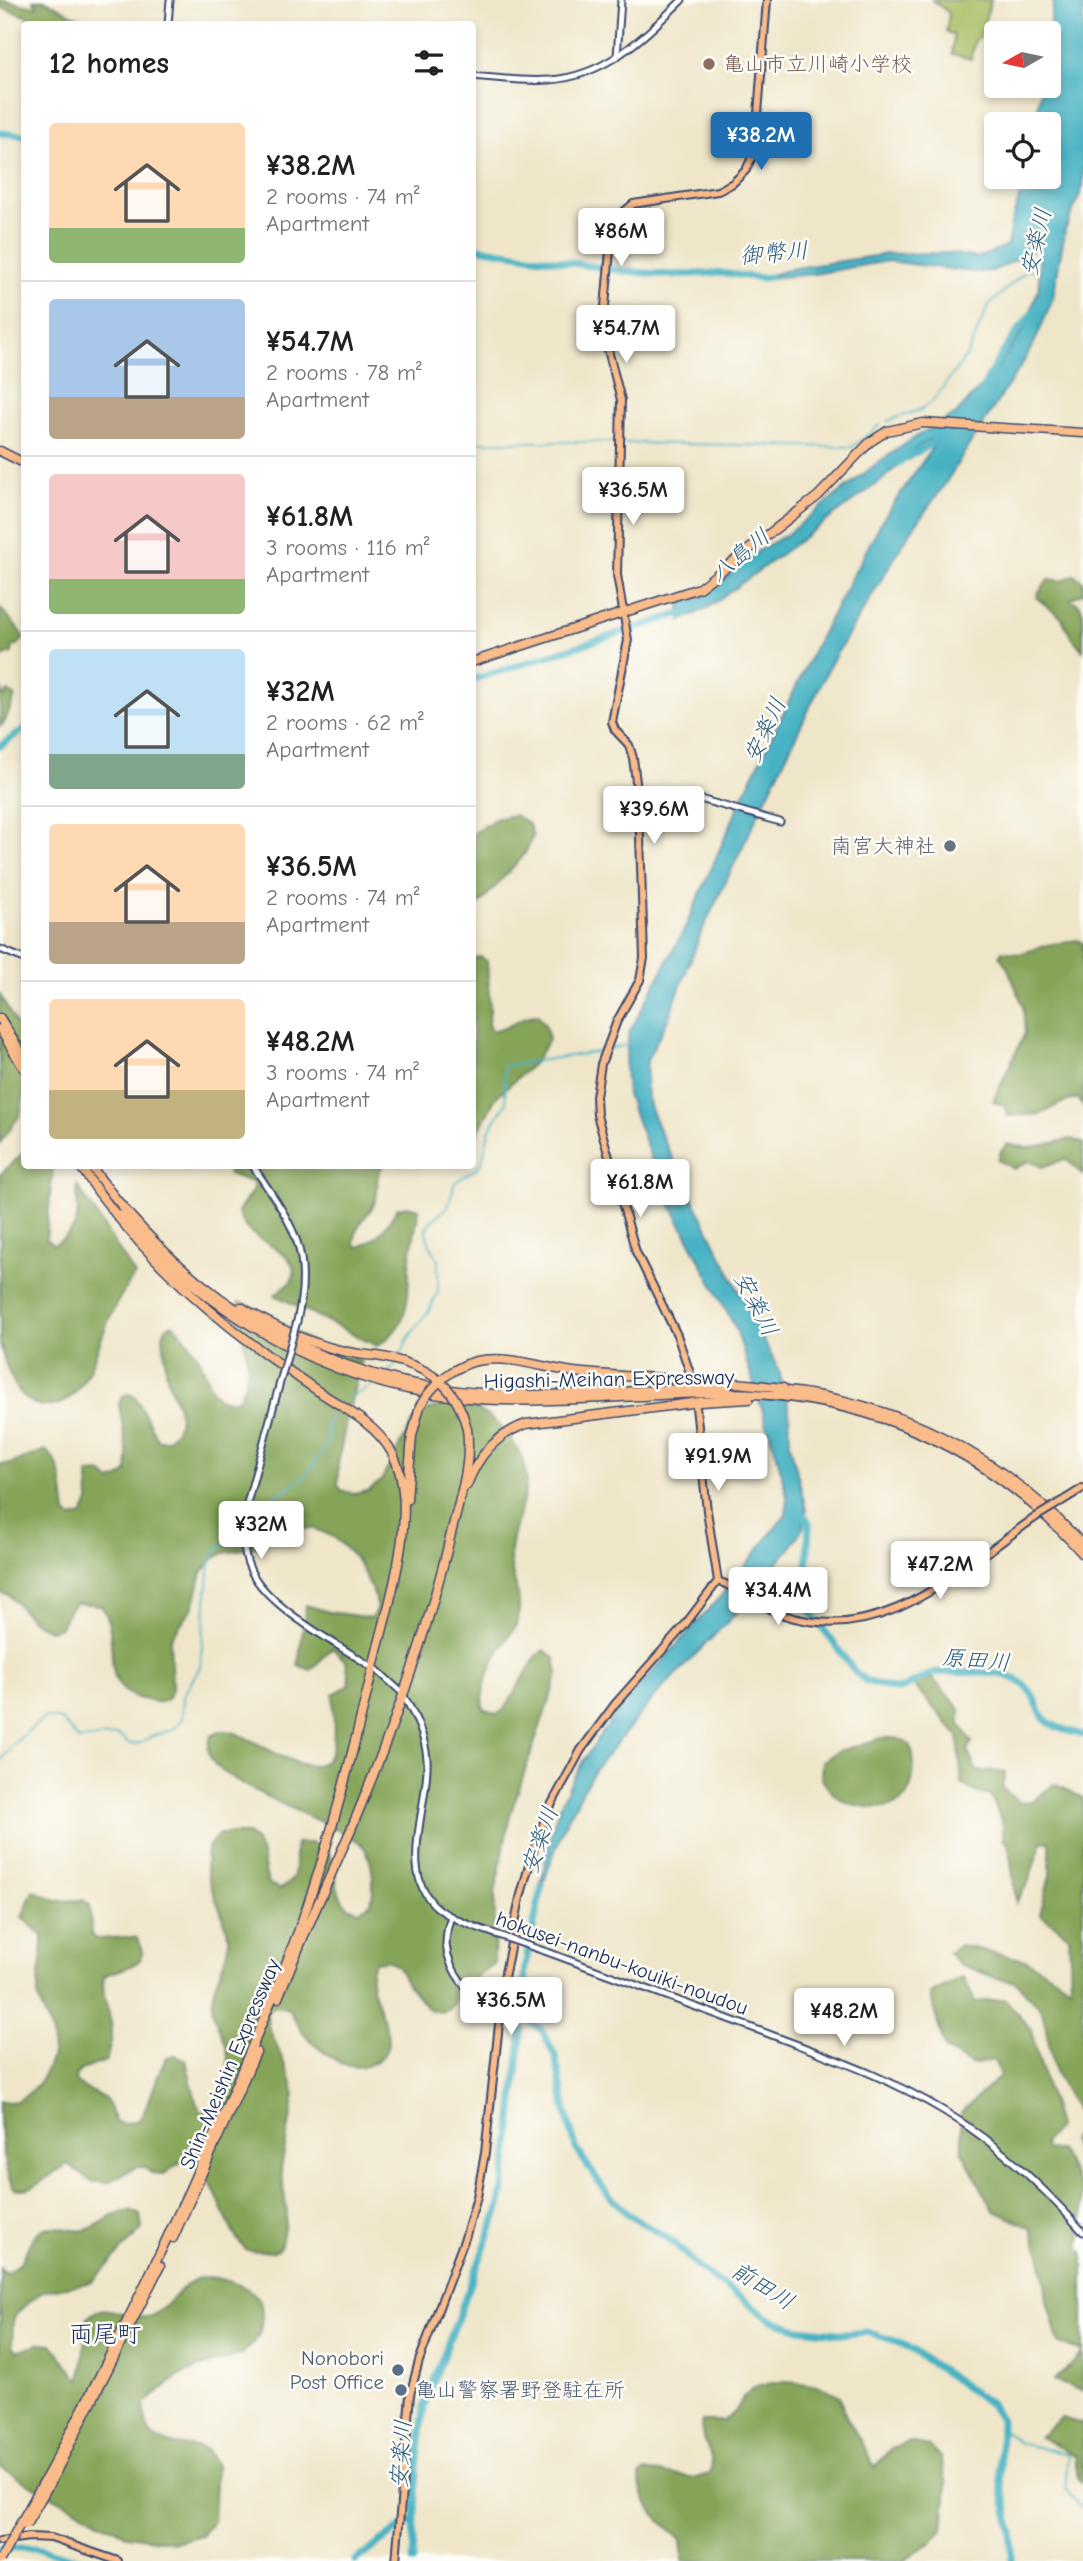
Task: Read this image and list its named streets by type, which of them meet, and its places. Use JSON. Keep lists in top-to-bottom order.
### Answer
{
  "streets": {
    "highway": ["Higashi-Meihan Expressway", "Shin-Meishin Expressway"],
    "street": ["hokusei-nanbu-kouiki-noudou"]
  },
  "districts": ["両尾町"],
  "water": [
    "安楽川",
    "御幣川",
    "八島川",
    "原田川",
    "前田川"
  ],
  "places": [
    "亀山市立川崎小学校",
    "南宮大神社",
    "Nonobori Post Office",
    "亀山警察署野登駐在所"
  ],
  "north": "left",
  "page": {
    "heading": "12 homes",
    "list": [
      {
        "name": "¥38.2M",
        "note": "2 rooms · 74 m² · Apartment"
      },
      {
        "name": "¥54.7M",
        "note": "2 rooms · 78 m² · Apartment"
      },
      {
        "name": "¥61.8M",
        "note": "3 rooms · 116 m² · Apartment"
      },
      {
        "name": "¥32M",
        "note": "2 rooms · 62 m² · Apartment"
      },
      {
        "name": "¥36.5M",
        "note": "2 rooms · 74 m² · Apartment"
      },
      {
        "name": "¥48.2M",
        "note": "3 rooms · 74 m² · Apartment"
      }
    ],
    "price": [
      "¥38.2M",
      "¥86M",
      "¥54.7M",
      "¥36.5M",
      "¥39.6M",
      "¥61.8M",
      "¥91.9M",
      "¥32M",
      "¥47.2M",
      "¥34.4M",
      "¥36.5M",
      "¥48.2M"
    ]
  }
}
